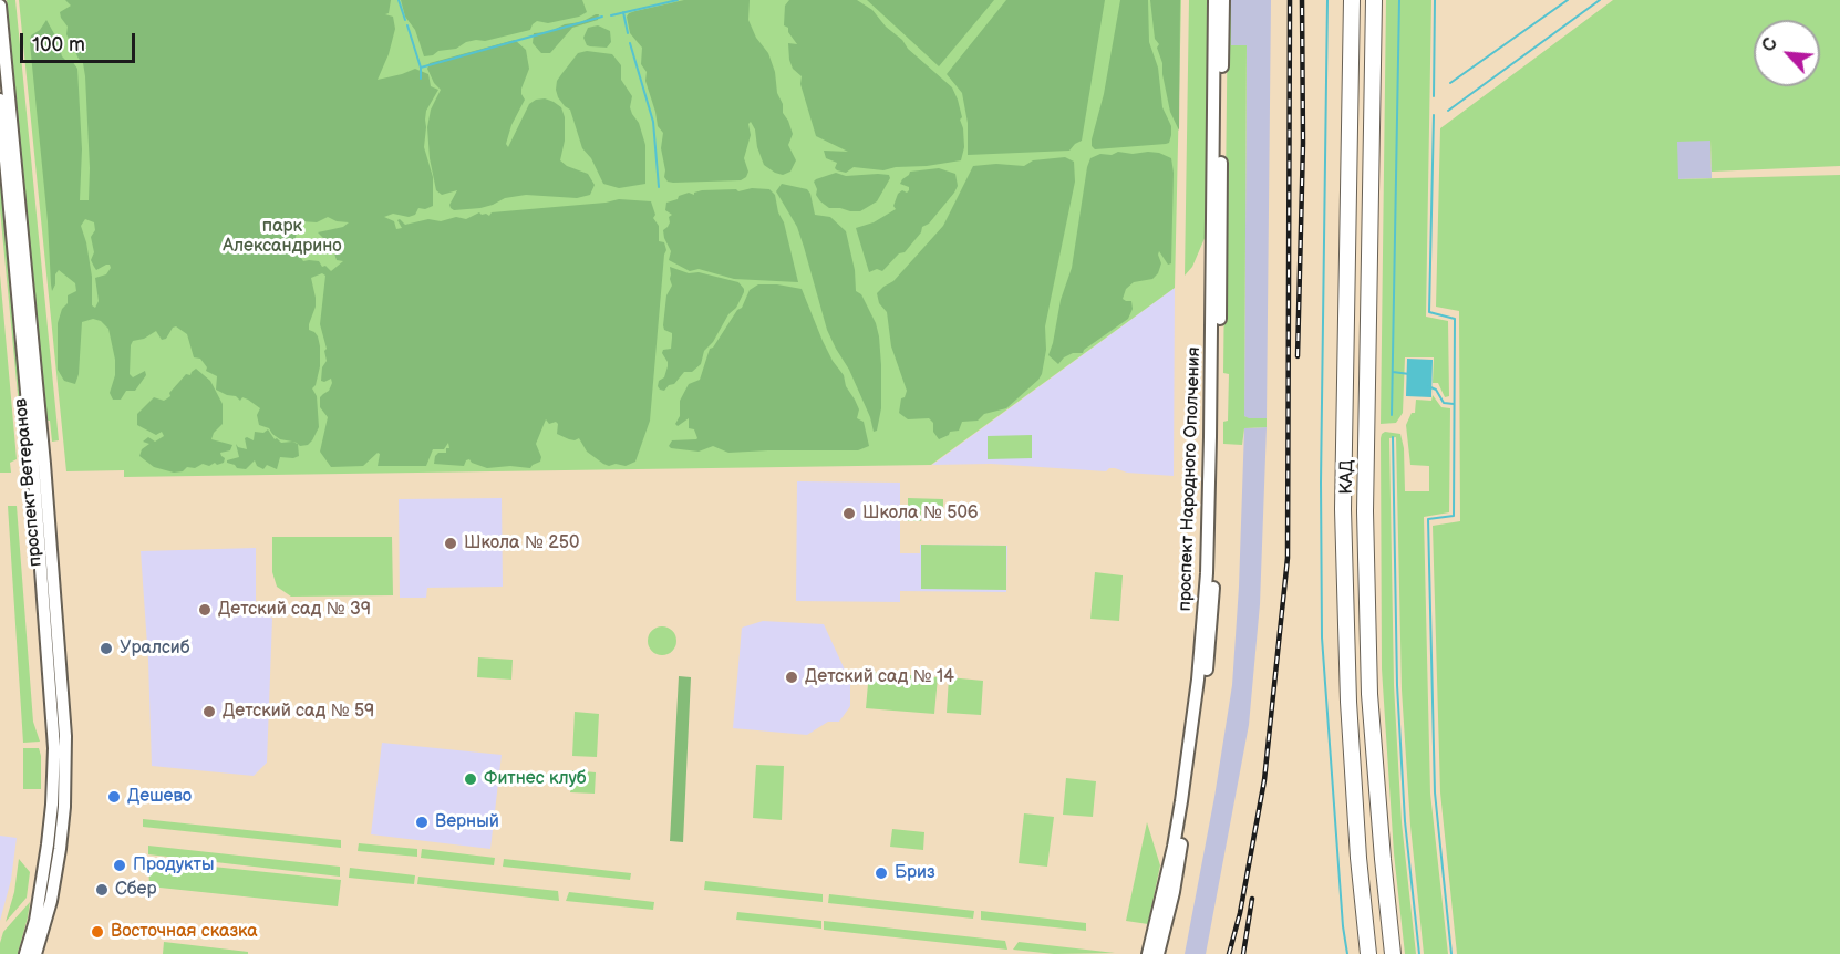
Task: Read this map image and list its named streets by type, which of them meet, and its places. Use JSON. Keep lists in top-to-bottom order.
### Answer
{
  "streets": {
    "highway": ["КАД"],
    "main road": ["проспект Народного Ополчения", "проспект Ветеранов"]
  },
  "parks": ["парк Александрино"],
  "places": [
    "Школа № 506",
    "Школа № 250",
    "Детский сад № 39",
    "Уралсиб",
    "Детский сад № 14",
    "Детский сад № 59",
    "Фитнес клуб",
    "Дешево",
    "Верный",
    "Продукты",
    "Бриз",
    "Сбер",
    "Восточная сказка"
  ],
  "scale_bar": "100 m",
  "north": "top left"
}
